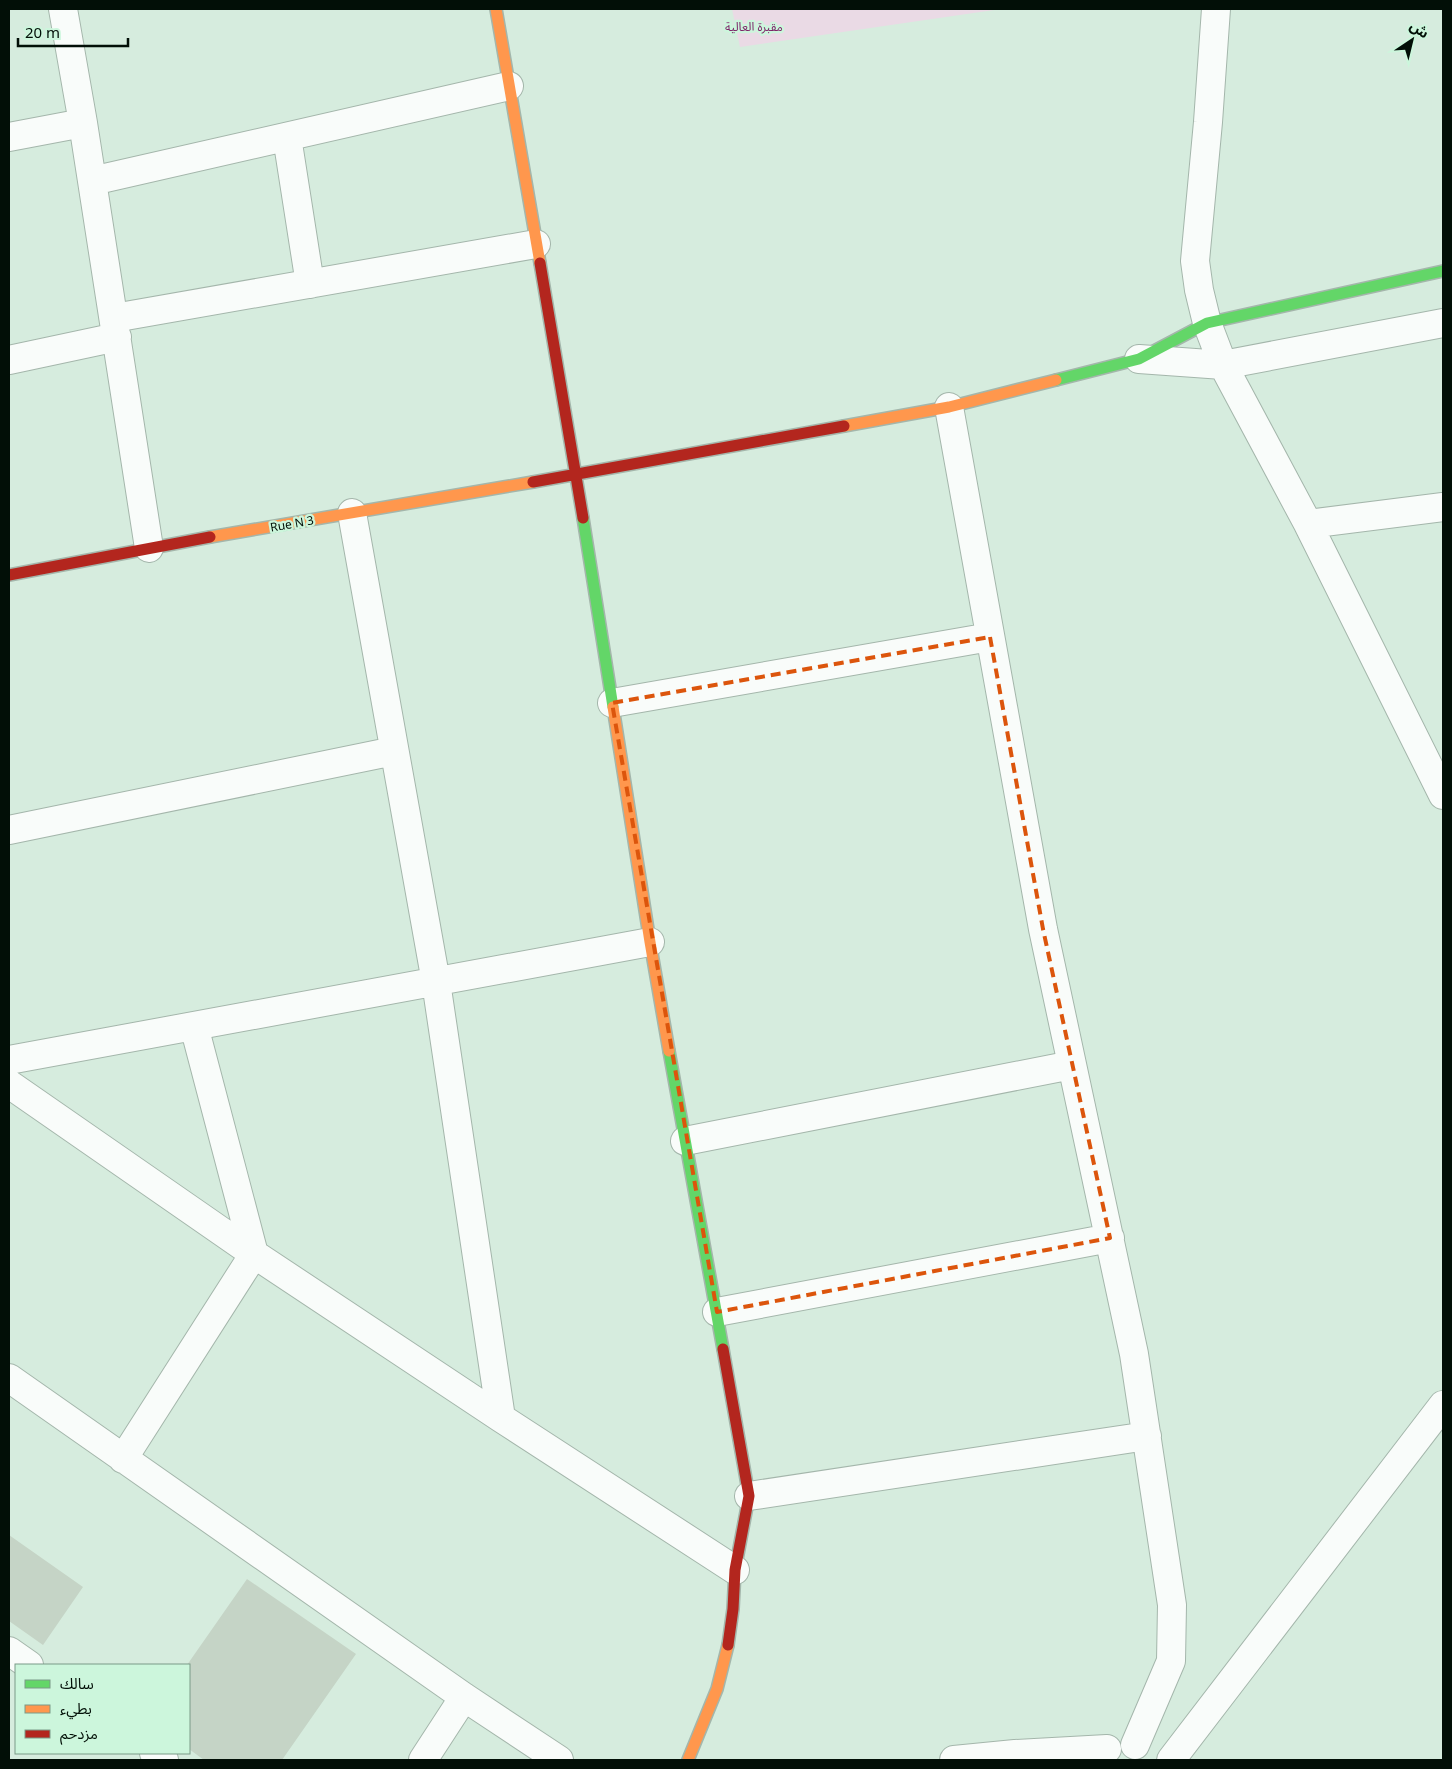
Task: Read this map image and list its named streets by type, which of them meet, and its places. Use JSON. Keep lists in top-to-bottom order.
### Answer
{
  "streets": {
    "street": ["Rue N 3"]
  },
  "parks": ["مقبرة العالية"],
  "legend": ["سالك", "بطيء", "مزدحم"],
  "scale_bar": "20 m",
  "north": "top right"
}
